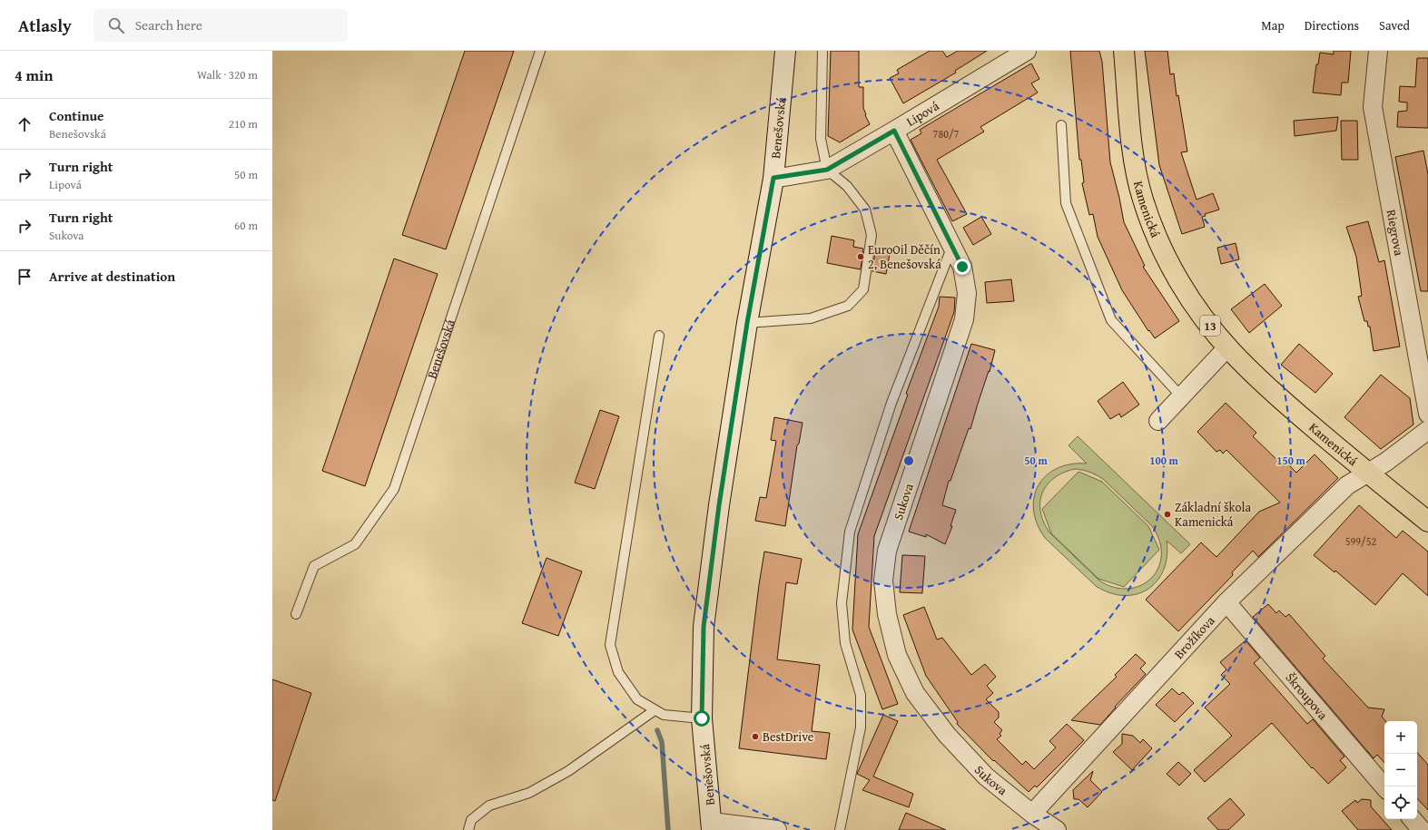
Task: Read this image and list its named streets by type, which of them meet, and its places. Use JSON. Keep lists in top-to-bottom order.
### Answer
{
  "streets": {
    "main road": ["Benešovská", "Kamenická", "13"],
    "street": [
      "Lipová",
      "Riegrova",
      "Sukova",
      "Brožíkova",
      "Škroupova"
    ]
  },
  "crossings": [
    ["Lipová", "Benešovská"],
    ["Lipová", "Sukova"],
    ["Kamenická", "Brožíkova"],
    ["Sukova", "Brožíkova"],
    ["Brožíkova", "Škroupova"]
  ],
  "places": ["EuroOil Děčín 2, Benešovská", "Základní škola Kamenická", "BestDrive"],
  "house_numbers": ["780/7", "599/52"],
  "page": {
    "header": "Atlasly",
    "search": "Search here",
    "nav": ["Map", "Directions", "Saved"],
    "heading": ["4 min", "Walk · 320 m"],
    "list": [
      ["Continue", "Benešovská", "210 m"],
      ["Turn right", "Lipová", "50 m"],
      ["Turn right", "Sukova", "60 m"],
      "Arrive at destination"
    ],
    "map_buttons": ["+", "−"]
  },
  "rings": ["50 m", "100 m", "150 m"]
}
